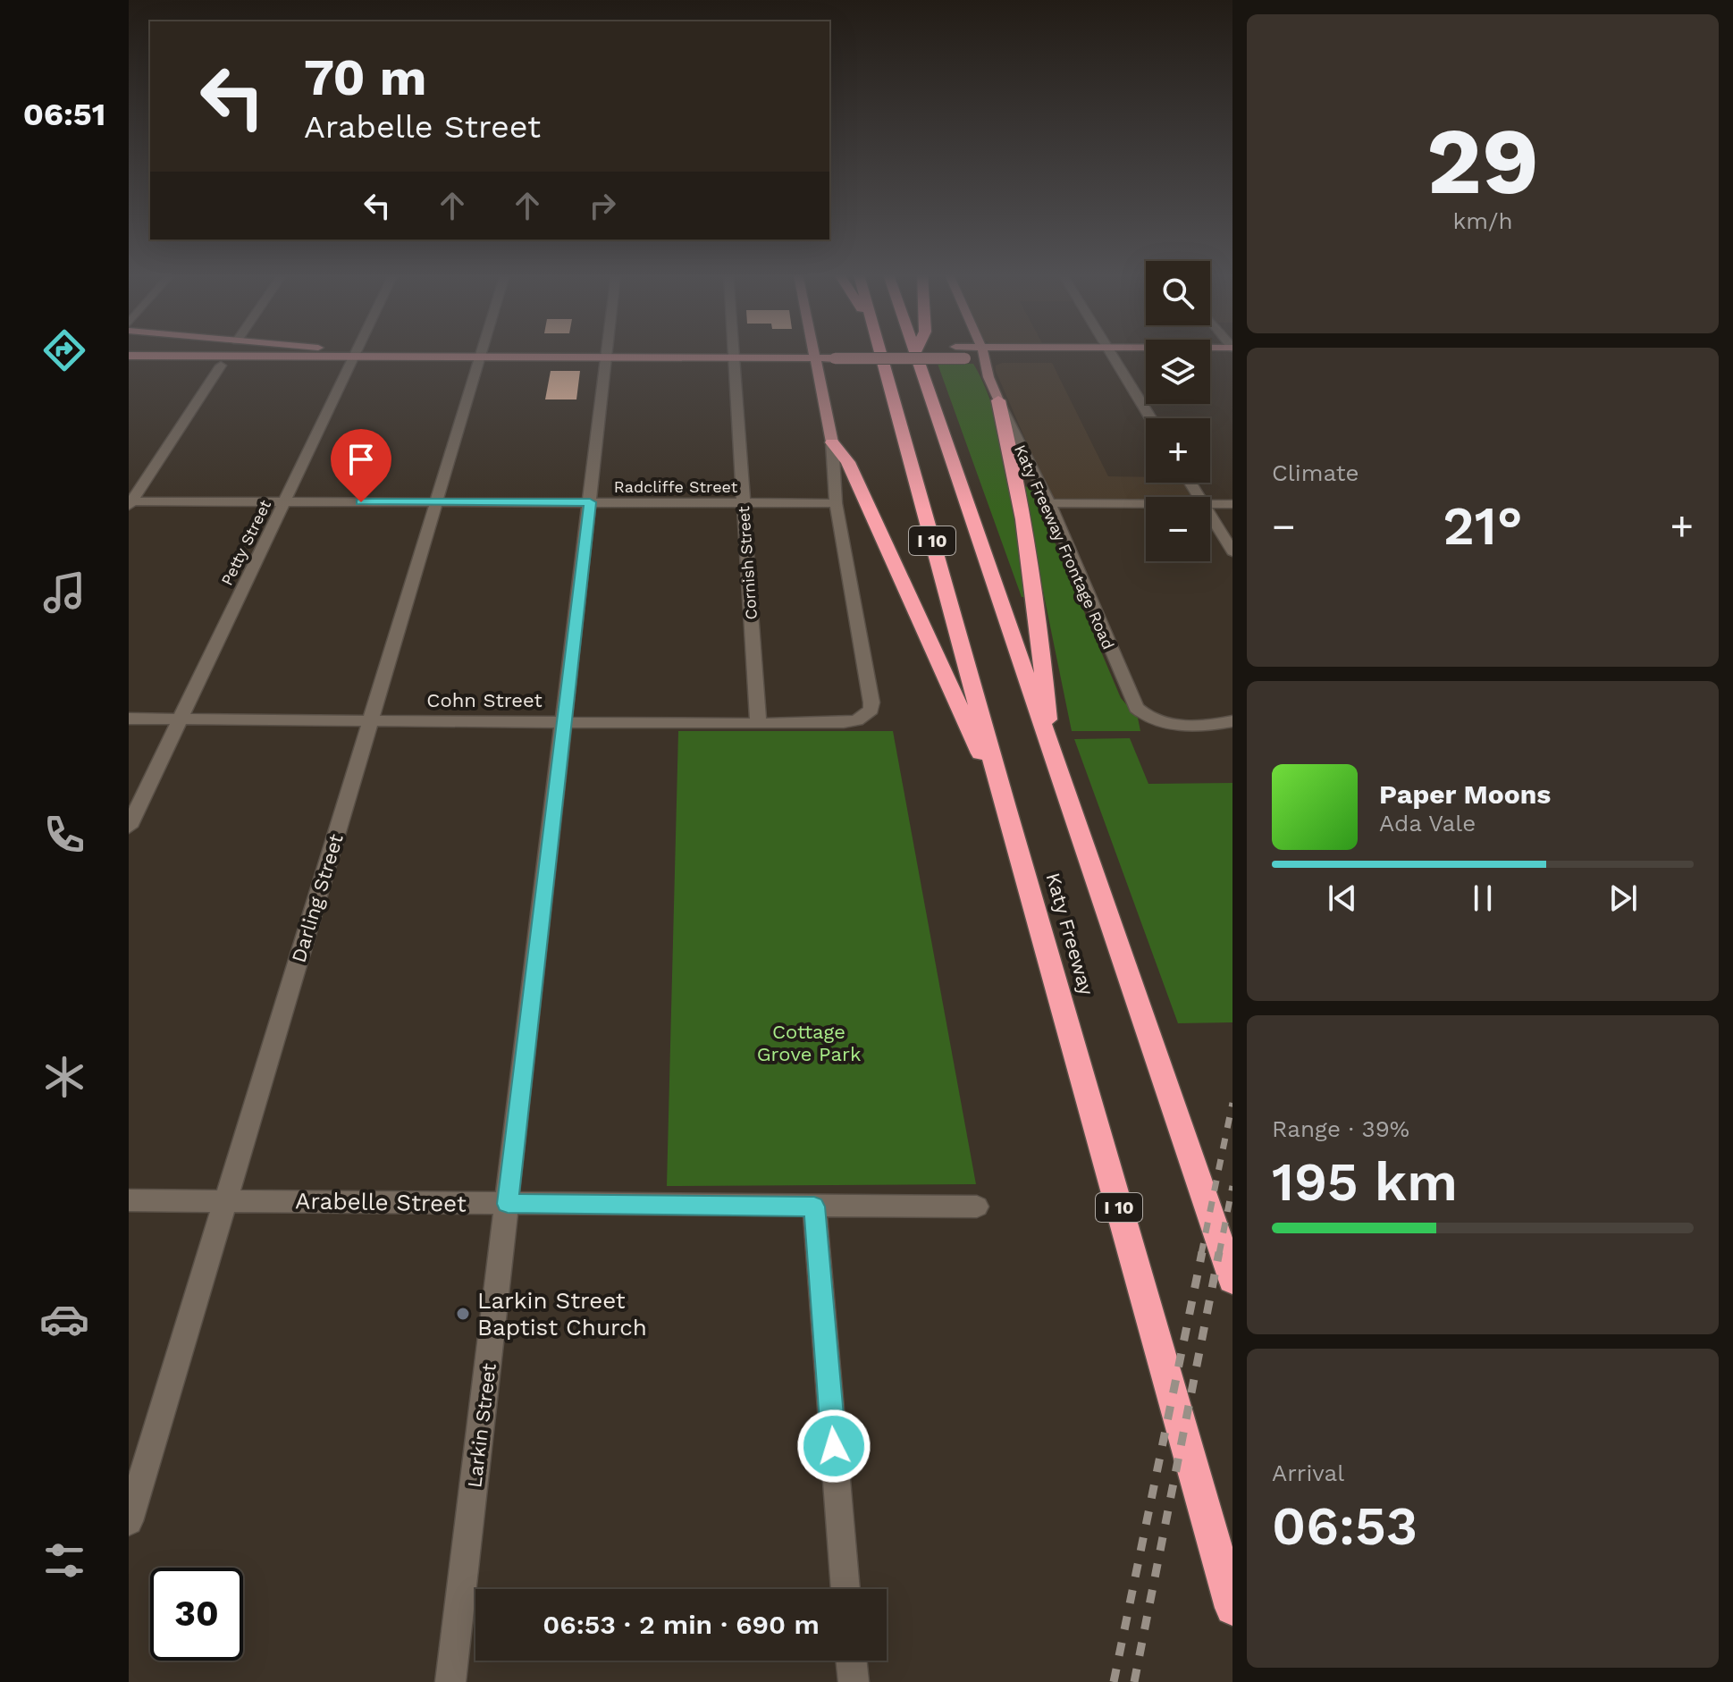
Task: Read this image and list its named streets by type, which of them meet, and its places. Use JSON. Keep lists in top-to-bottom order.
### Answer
{
  "streets": {
    "highway": ["I 10", "Katy Freeway"],
    "main road": ["Katy Freeway Frontage Road"],
    "street": [
      "Radcliffe Street",
      "Petty Street",
      "Cornish Street",
      "Cohn Street",
      "Darling Street",
      "Arabelle Street",
      "Larkin Street"
    ]
  },
  "crossings": [
    ["Radcliffe Street", "Petty Street"],
    ["Radcliffe Street", "Cornish Street"],
    ["Radcliffe Street", "Cohn Street"],
    ["Radcliffe Street", "Darling Street"],
    ["Radcliffe Street", "Larkin Street"],
    ["Petty Street", "Cohn Street"],
    ["Cornish Street", "Cohn Street"],
    ["Cohn Street", "Darling Street"],
    ["Cohn Street", "Larkin Street"],
    ["Darling Street", "Arabelle Street"],
    ["Arabelle Street", "Larkin Street"]
  ],
  "parks": ["Cottage Grove Park"],
  "places": ["Larkin Street Baptist Church"],
  "page": {
    "tabs": "06:51",
    "tile": [
      ["29", "km/h"],
      "Climate",
      ["Range · 39%", "195 km"],
      ["Arrival", "06:53"]
    ],
    "turn": ["70 m", "Arabelle Street"],
    "map_buttons": ["+", "−"],
    "heat": ["−", "21°", "+"],
    "song": ["Paper Moons", "Ada Vale"],
    "limit": "30",
    "trip": "06:53 · 2 min · 690 m"
  }
}
